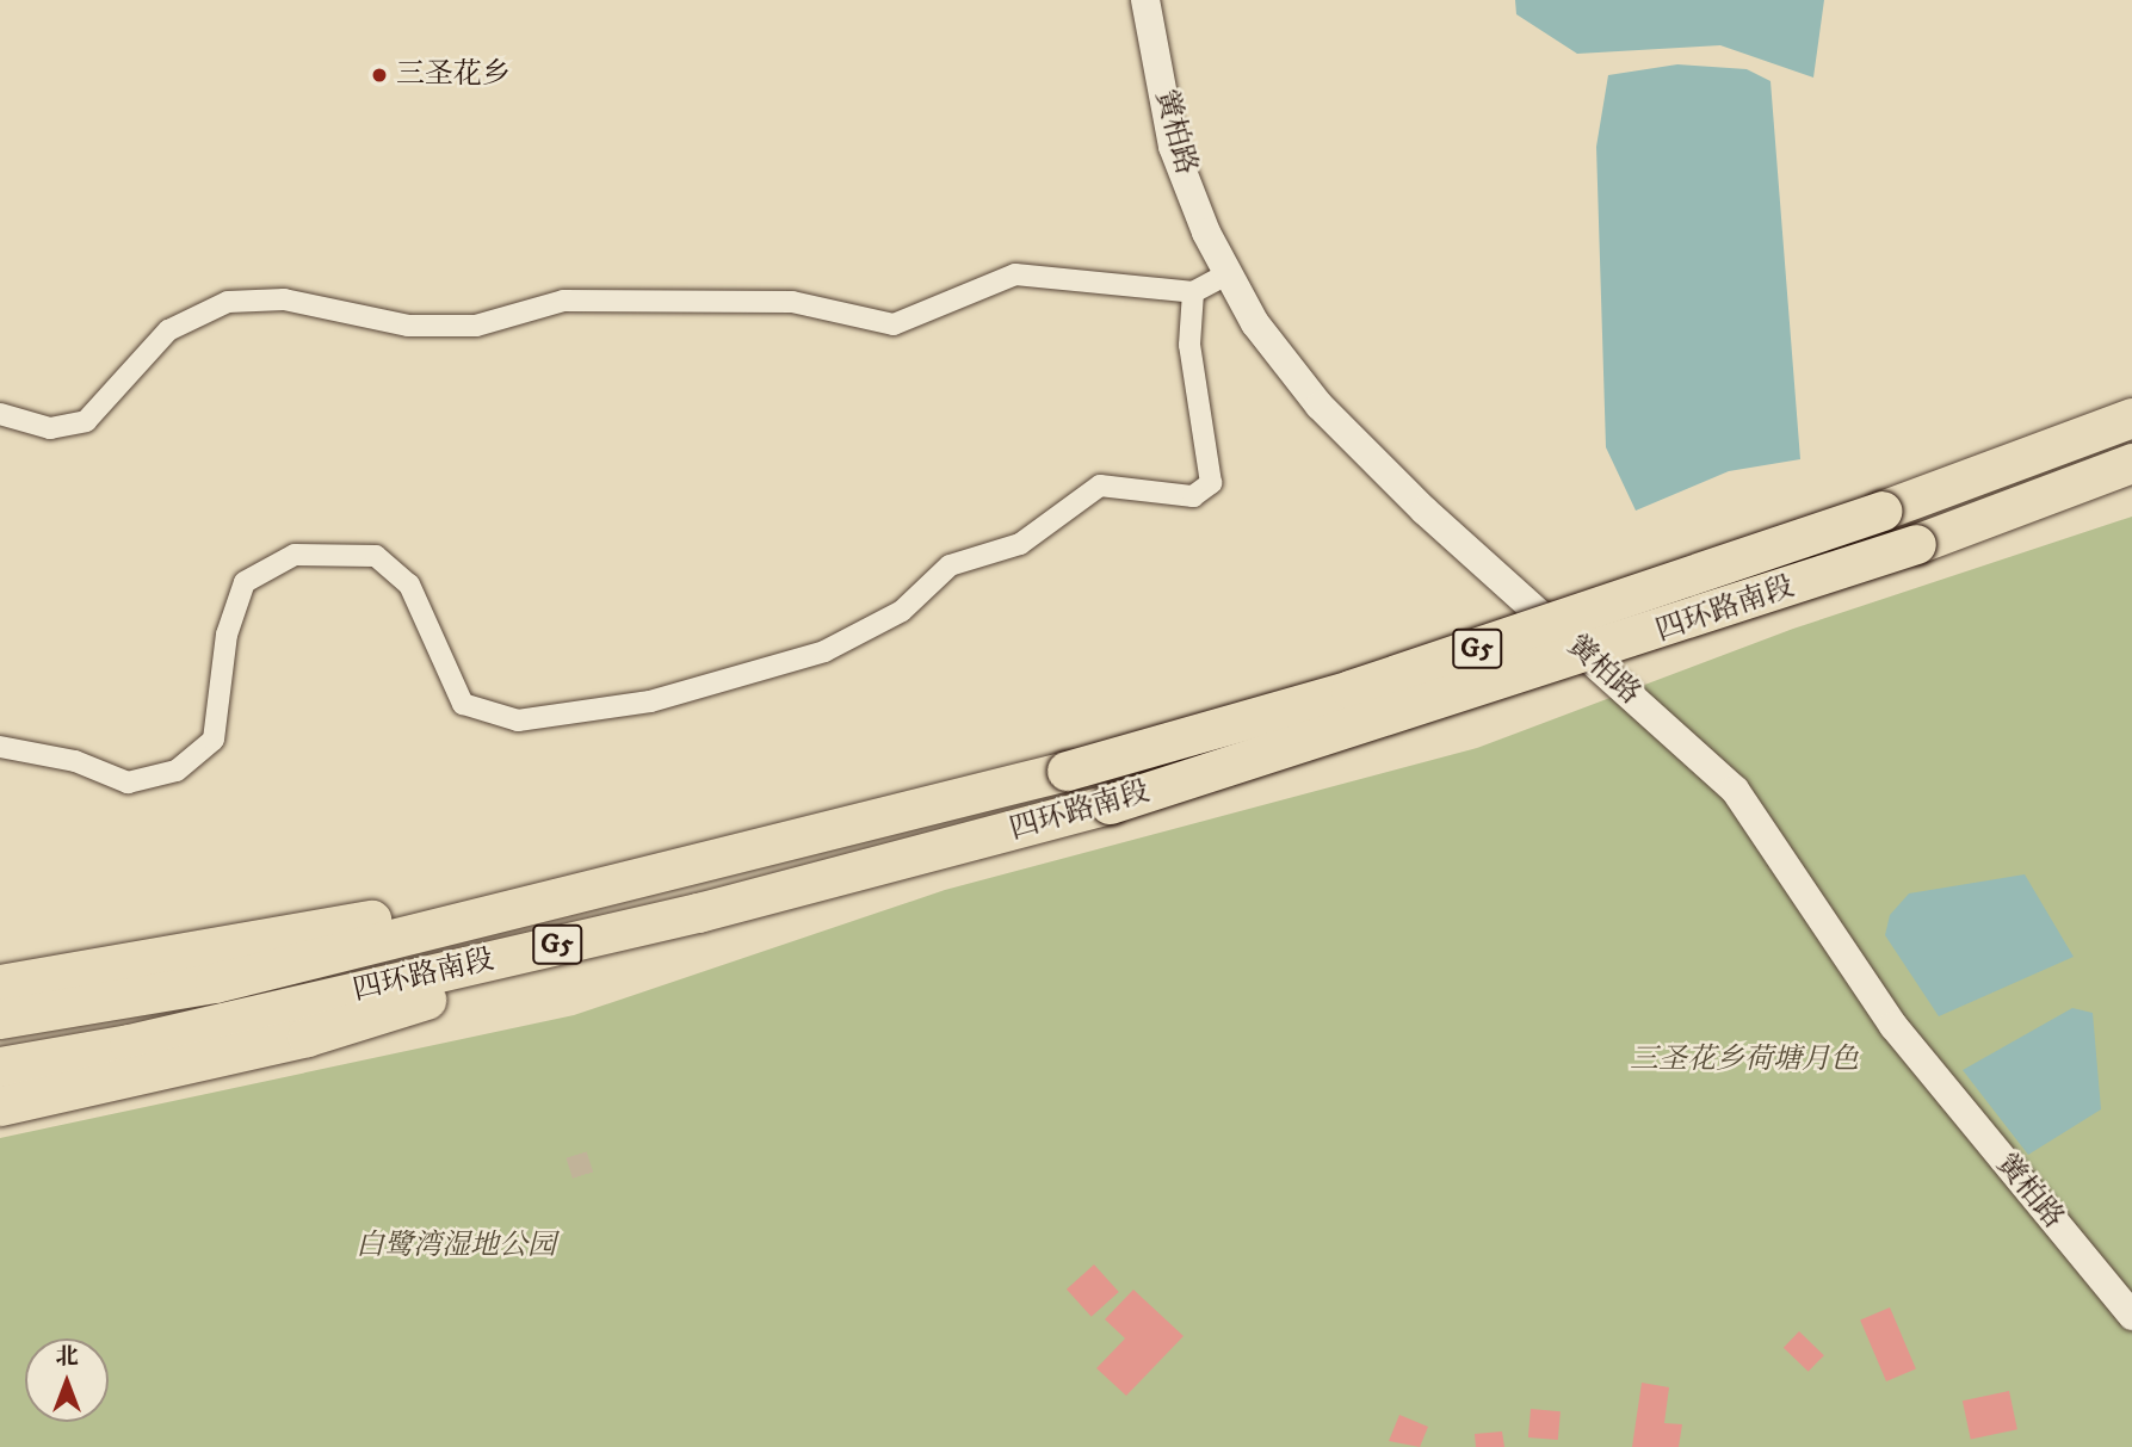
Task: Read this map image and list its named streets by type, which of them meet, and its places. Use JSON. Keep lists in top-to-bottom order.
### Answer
{
  "streets": {
    "highway": ["四环路南段", "G5"],
    "street": ["黉柏路"]
  },
  "parks": ["三圣花乡荷塘月色", "白鹭湾湿地公园"],
  "places": ["三圣花乡"],
  "north": "top"
}
